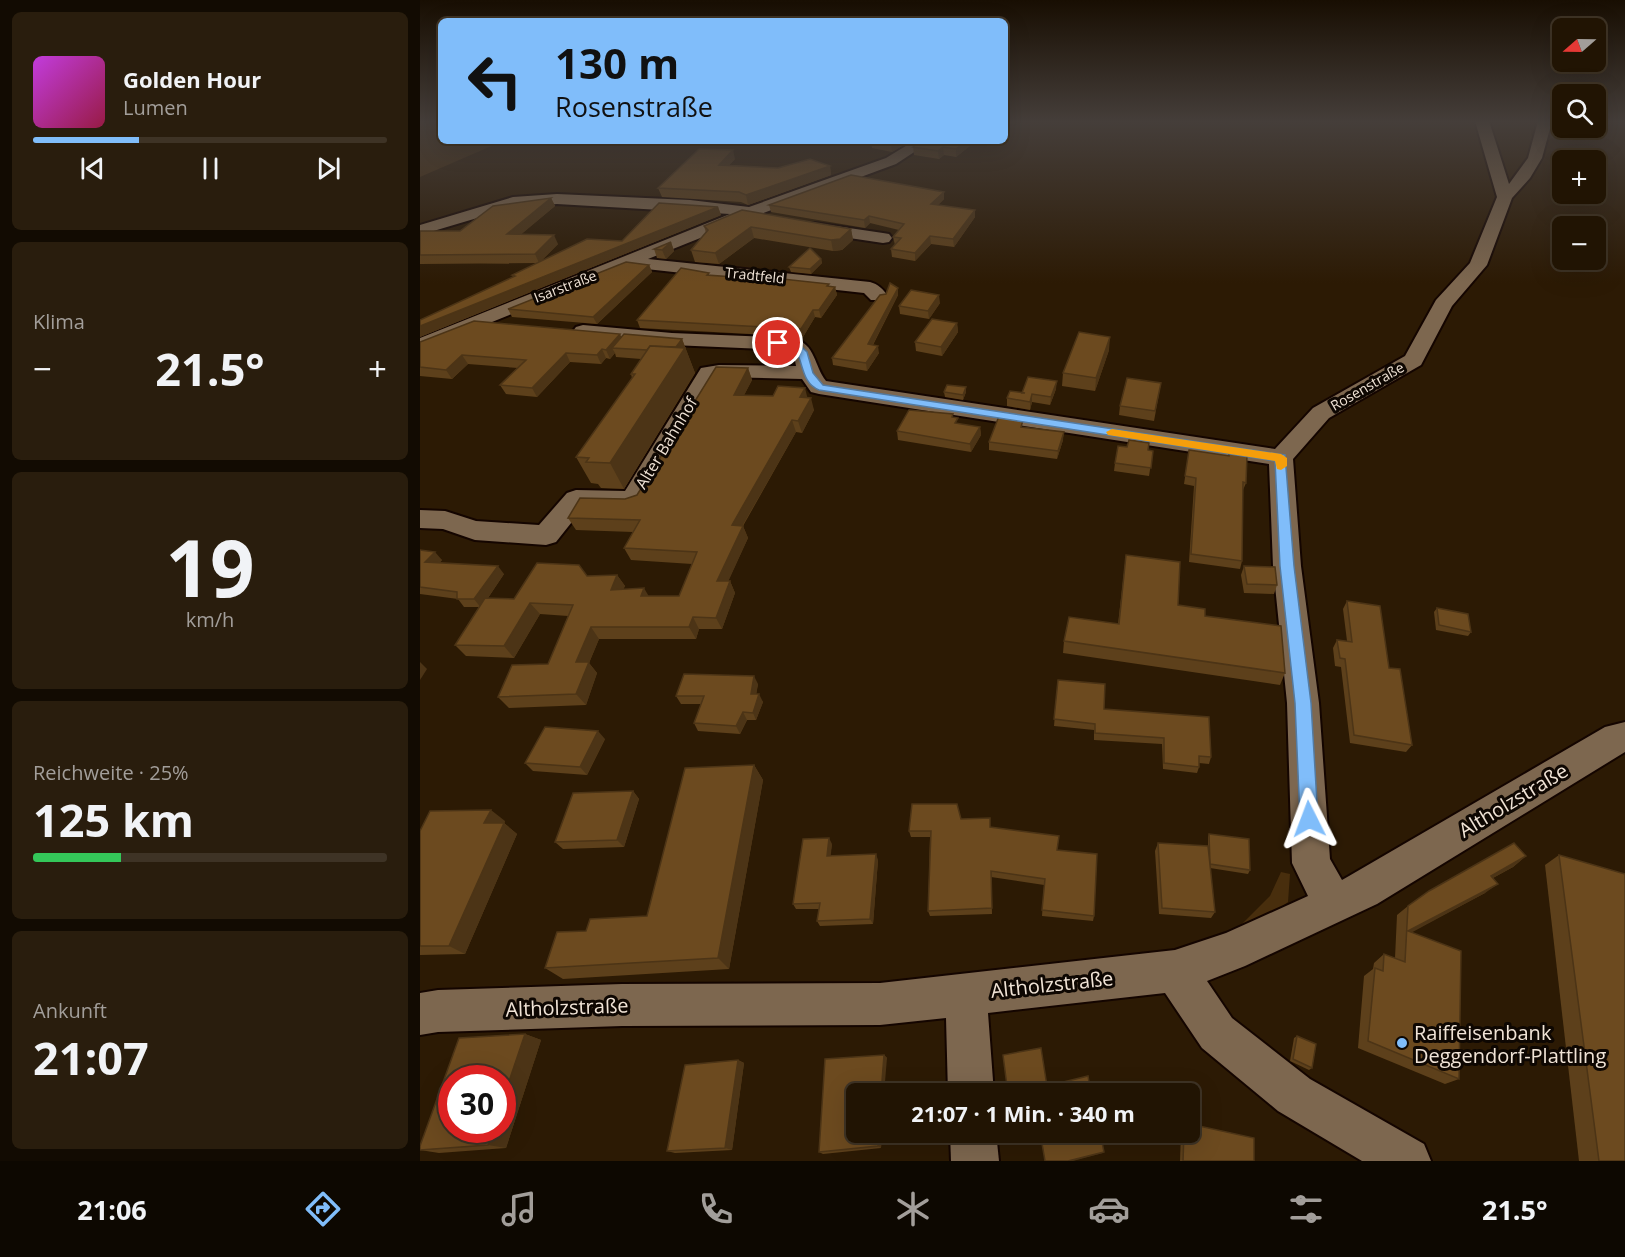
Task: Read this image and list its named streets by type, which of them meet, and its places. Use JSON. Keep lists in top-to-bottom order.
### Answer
{
  "streets": {
    "street": [
      "Tradtfeld",
      "Isarstraße",
      "Rosenstraße",
      "Alter Bahnhof",
      "Altholzstraße"
    ]
  },
  "crossings": [
    ["Tradtfeld", "Isarstraße"]
  ],
  "places": ["Raiffeisenbank Deggendorf-Plattling"],
  "north": "left",
  "page": {
    "map_buttons": ["+", "−"],
    "turn": ["130 m", "Rosenstraße"],
    "song": ["Golden Hour", "Lumen"],
    "tile": [
      "Klima",
      ["19", "km/h"],
      ["Reichweite · 25%", "125 km"],
      ["Ankunft", "21:07"]
    ],
    "heat": ["−", "21.5°", "+"],
    "limit": "30",
    "trip": "21:07 · 1 Min. · 340 m",
    "tabs": ["21:06", "21.5°"]
  }
}
